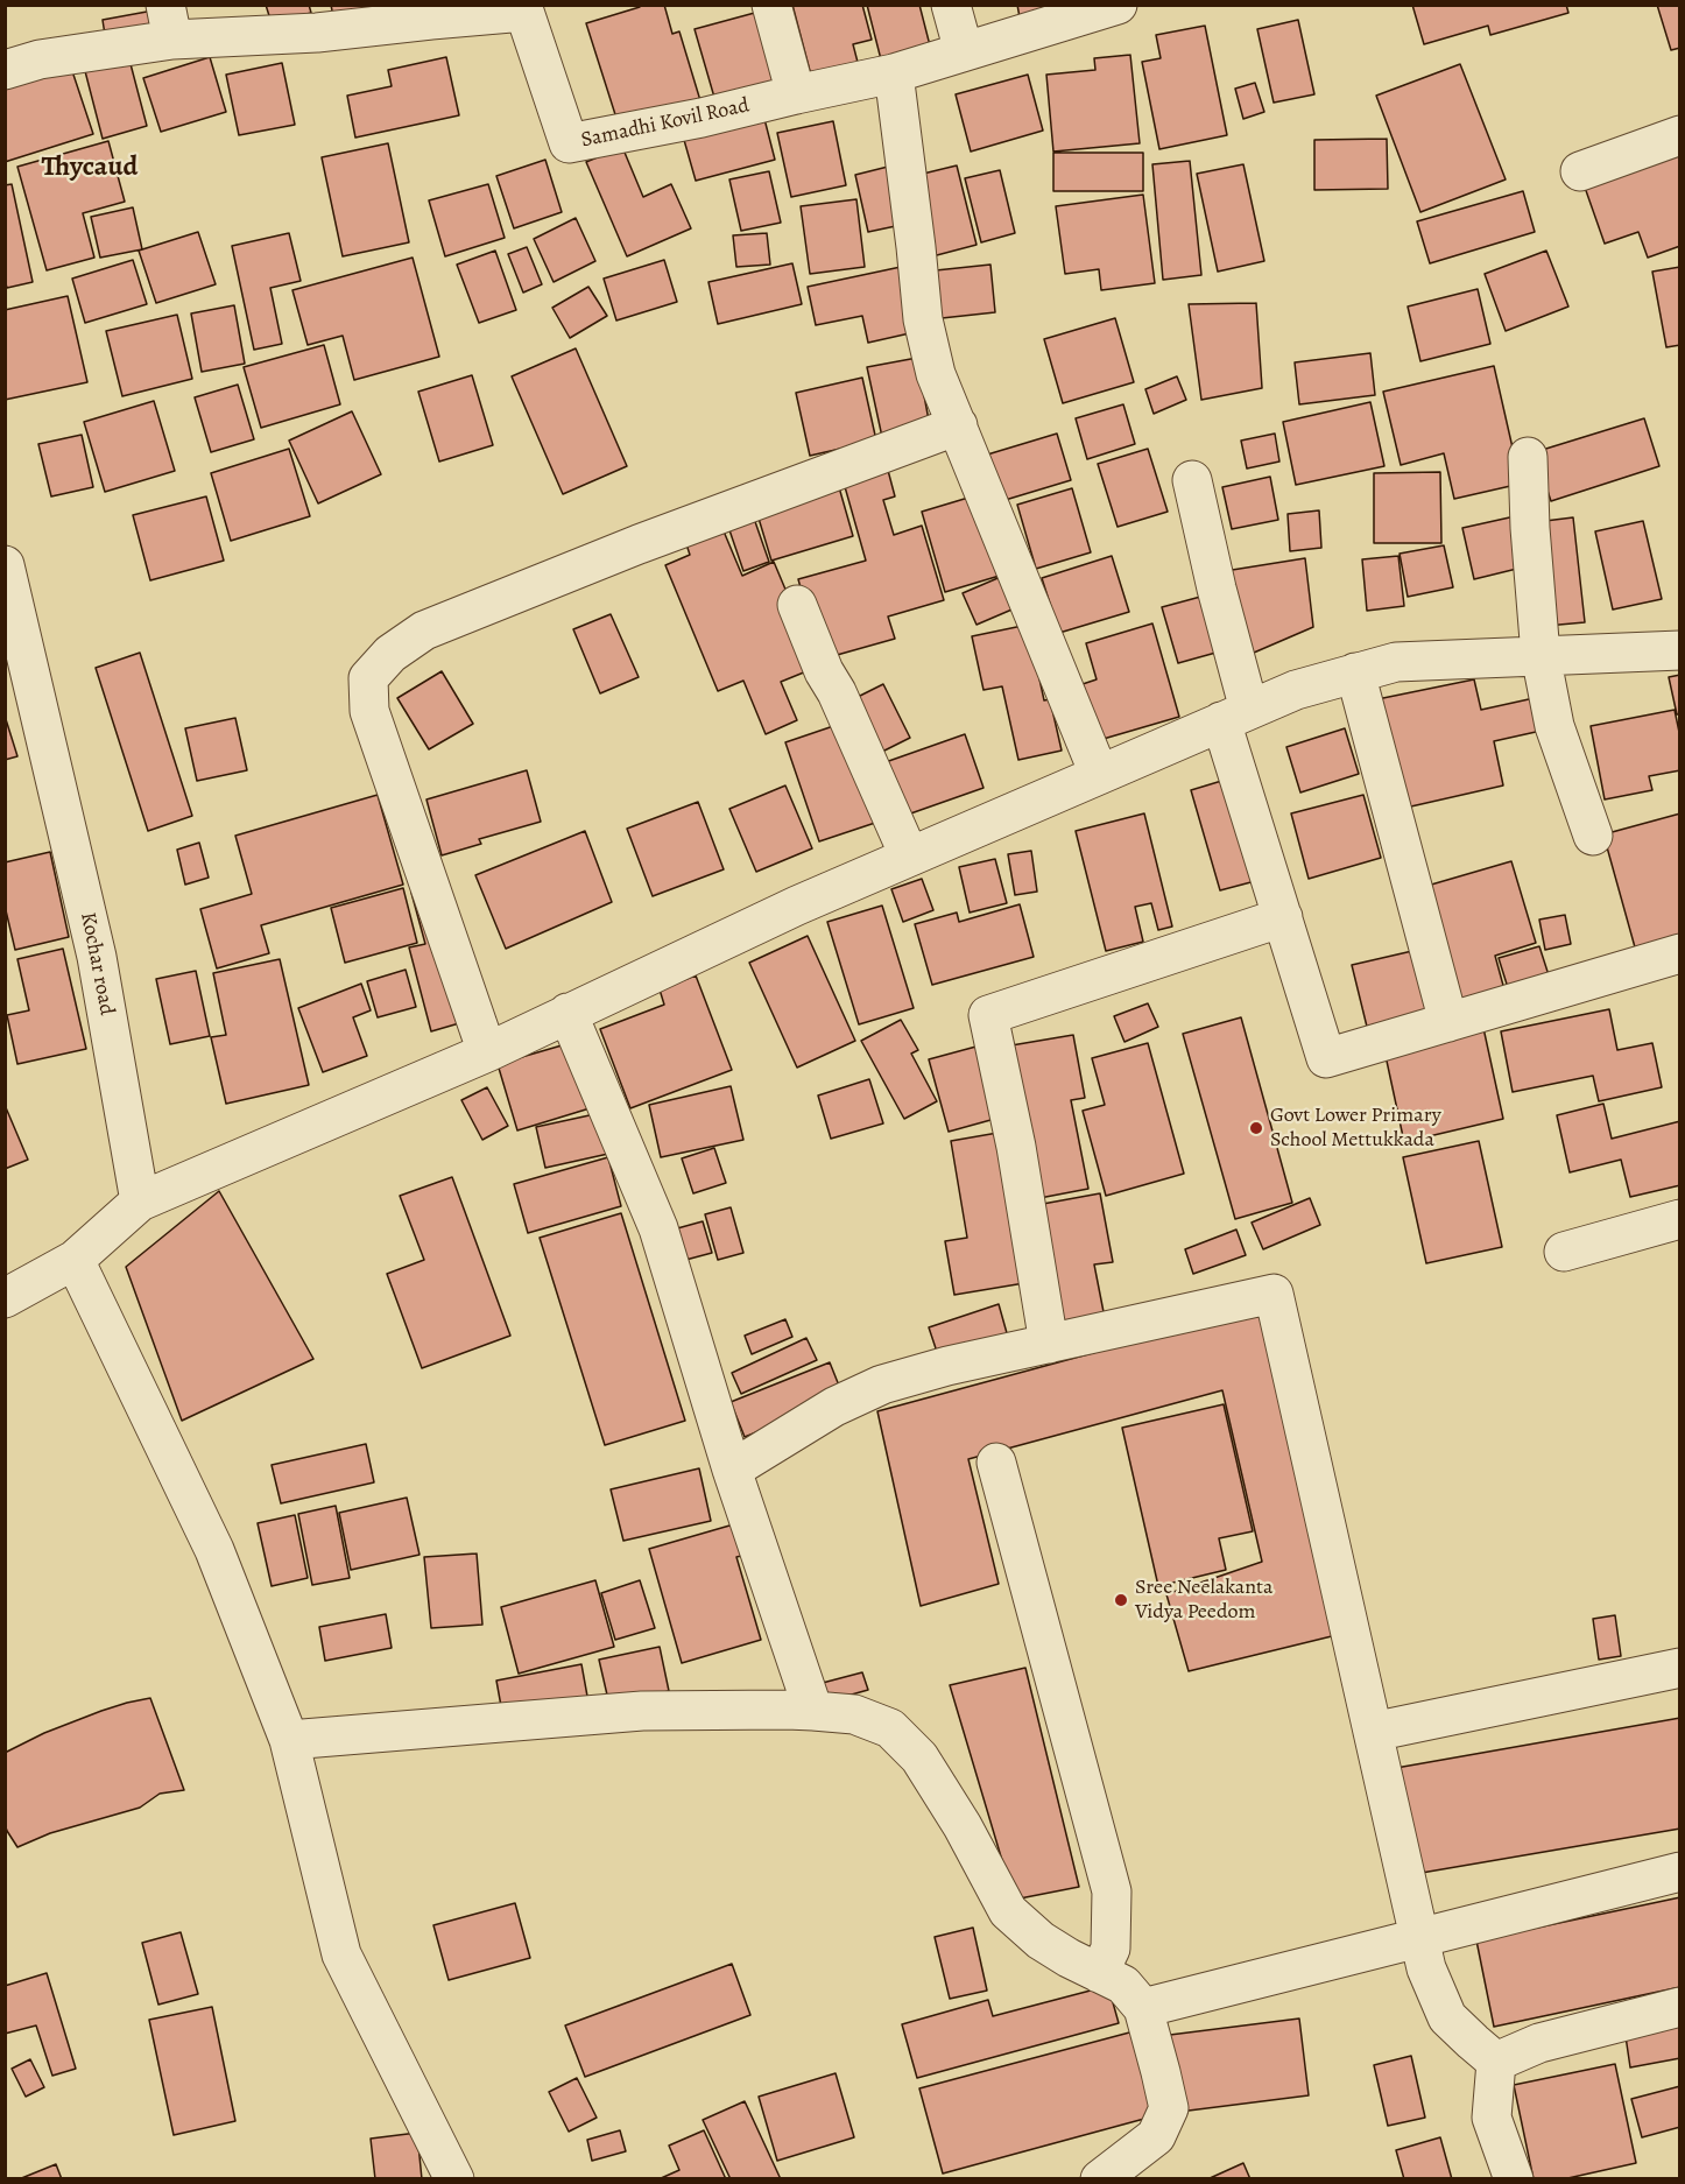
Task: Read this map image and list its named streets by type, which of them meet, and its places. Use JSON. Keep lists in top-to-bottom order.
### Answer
{
  "streets": {
    "street": ["Samadhi Kovil Road", "Kochar road"]
  },
  "districts": ["Thycaud"],
  "places": ["Govt Lower Primary School Mettukkada", "Sree Neelakanta Vidya Peedom"]
}
